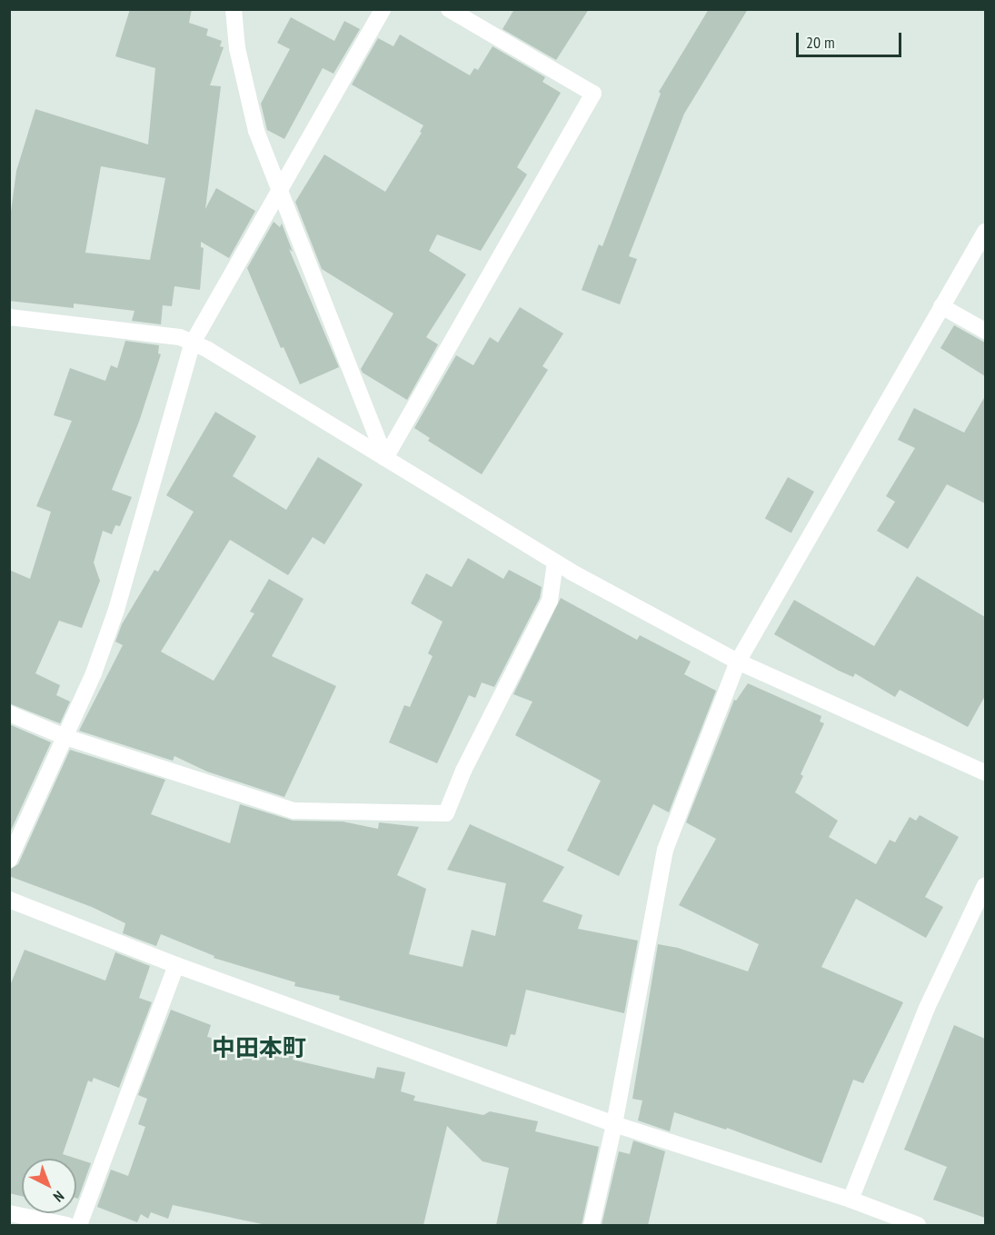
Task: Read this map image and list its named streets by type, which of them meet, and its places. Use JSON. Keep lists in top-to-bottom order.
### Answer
{
  "districts": ["中田本町"],
  "scale_bar": "20 m",
  "north": "bottom right"
}
